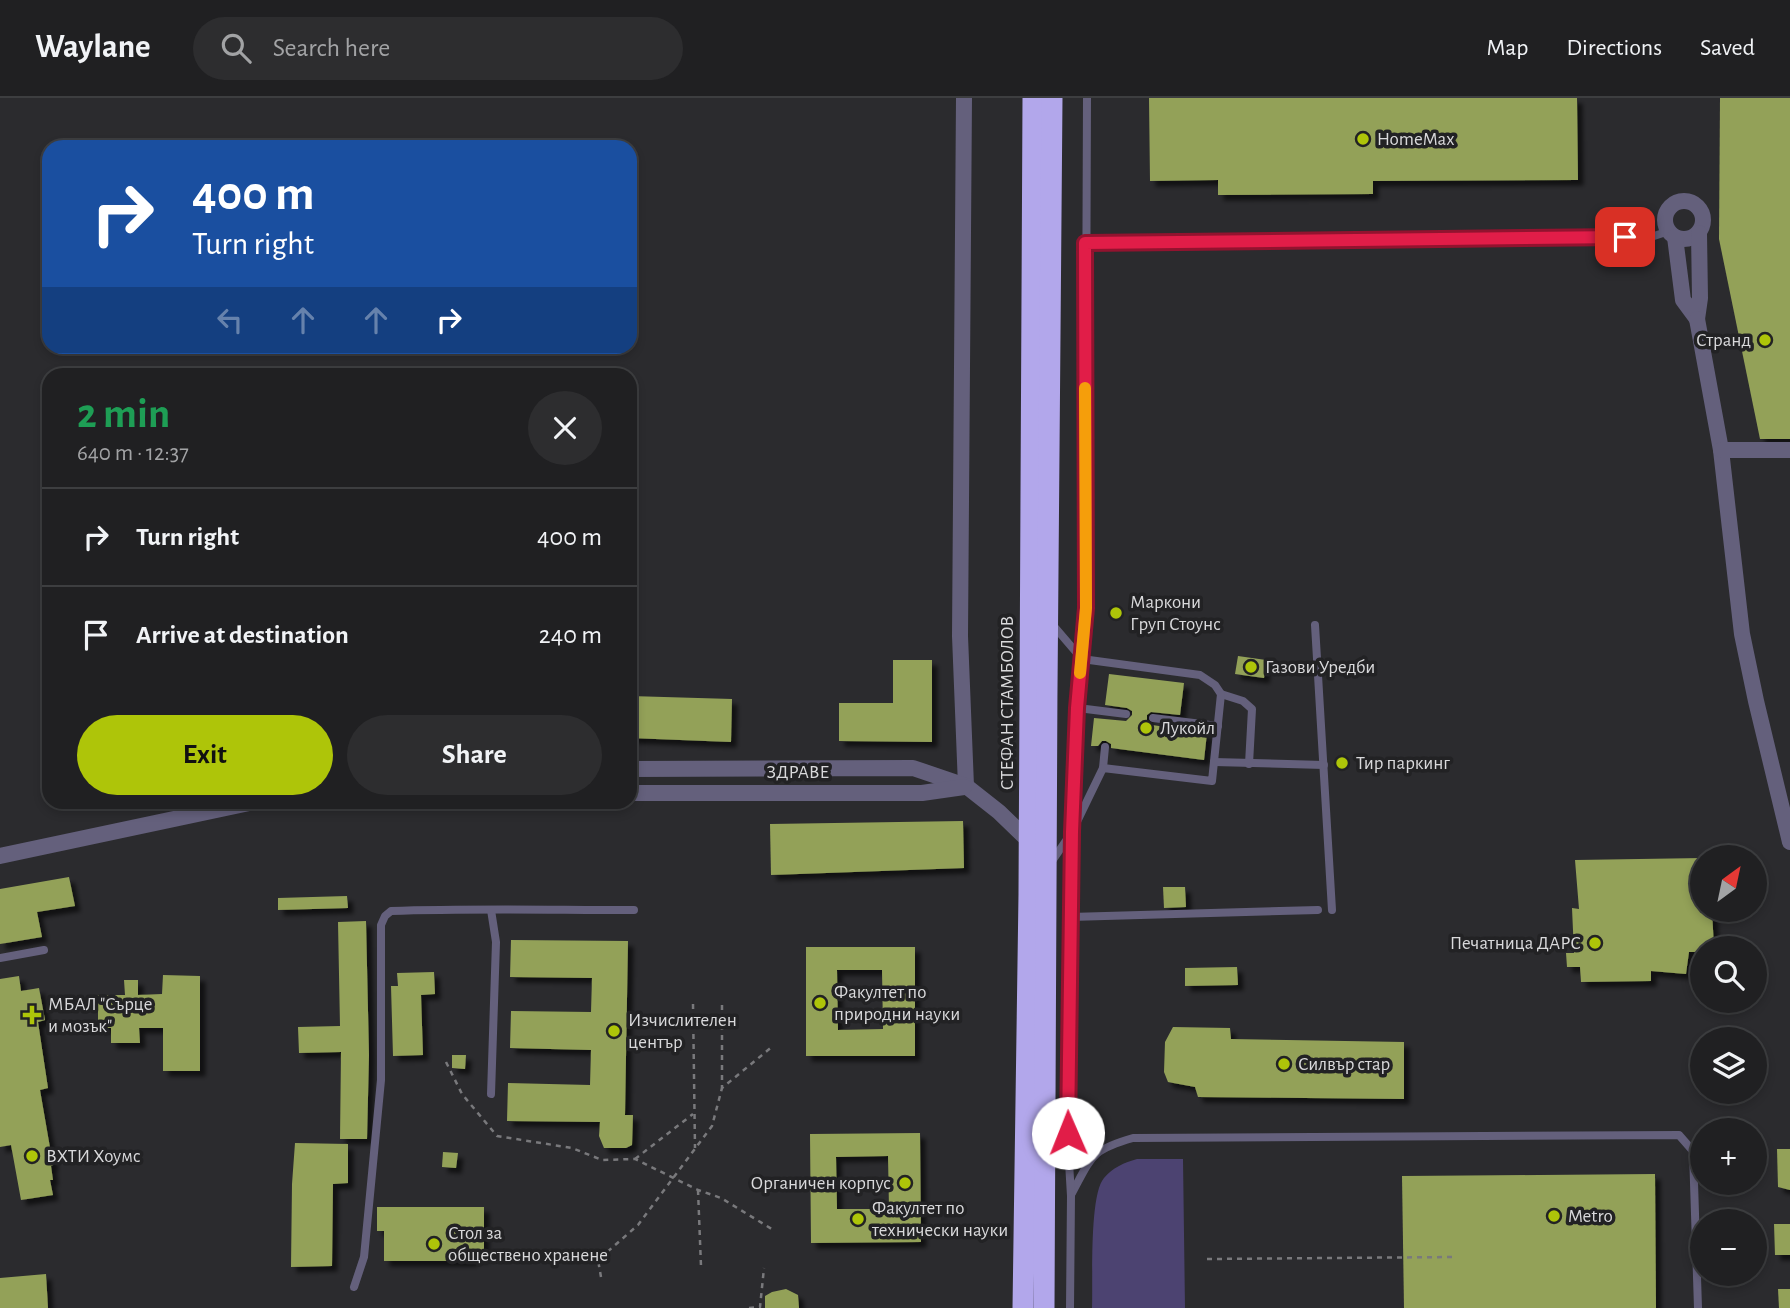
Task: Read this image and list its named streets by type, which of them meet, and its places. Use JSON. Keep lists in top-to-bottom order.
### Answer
{
  "streets": {
    "highway": ["СТЕФАН СТАМБОЛОВ"],
    "street": ["ЗДРАВЕ"]
  },
  "places": {
    "other": [
      "HomeMax",
      "Странд",
      "Маркони Груп Стоунс",
      "Газови Уредби",
      "Лукойл",
      "Тир паркинг",
      "Печатница ДАРС",
      "Факултет по природни науки",
      "Изчислителен център",
      "Силвър стар",
      "ВХТИ Хоумс",
      "Органичен корпус",
      "Metro",
      "Факултет по технически науки",
      "Стол за обществено хранене"
    ],
    "health": ["МБАЛ \"Сърце и мозък\""]
  },
  "north": "top right",
  "page": {
    "header": "Waylane",
    "search": "Search here",
    "nav": ["Map", "Directions", "Saved"],
    "turn": ["400 m", "Turn right"],
    "heading": ["2 min", "640 m · 12:37"],
    "list": [
      {
        "name": "Turn right",
        "value": "400 m"
      },
      {
        "name": "Arrive at destination",
        "value": "240 m"
      }
    ],
    "buttons": ["Exit", "Share"],
    "map_buttons": ["+", "−"]
  }
}
